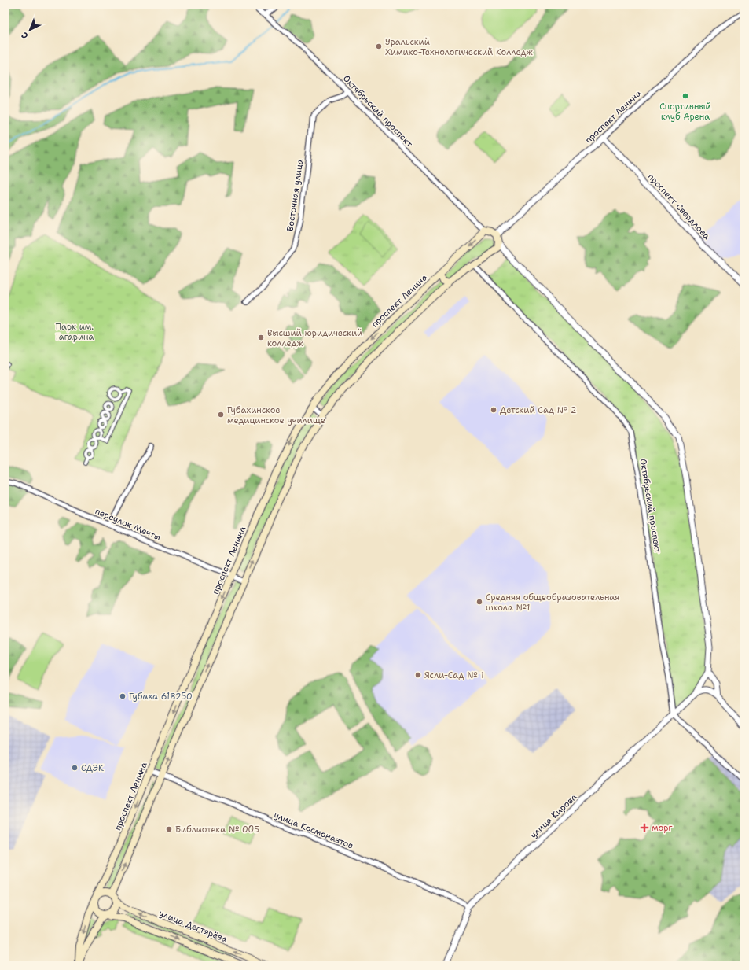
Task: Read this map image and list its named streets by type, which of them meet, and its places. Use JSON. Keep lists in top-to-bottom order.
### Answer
{
  "streets": {
    "main road": ["проспект Ленина", "улица Дегтярёва"],
    "street": [
      "Октябрьский проспект",
      "Восточная улица",
      "проспект Свердлова",
      "переулок Мечты",
      "улица Кирова",
      "улица Космонавтов"
    ]
  },
  "crossings": [
    ["Октябрьский проспект", "проспект Ленина"],
    ["Октябрьский проспект", "Восточная улица"],
    ["Октябрьский проспект", "улица Кирова"],
    ["проспект Ленина", "проспект Свердлова"],
    ["проспект Ленина", "переулок Мечты"],
    ["проспект Ленина", "улица Космонавтов"],
    ["проспект Ленина", "улица Дегтярёва"],
    ["улица Кирова", "улица Космонавтов"]
  ],
  "parks": ["Парк им. Гагарина"],
  "places": {
    "other": [
      "Уральский Химико-Технологический Колледж",
      "Спортивный клуб Арена",
      "Высший юридический колледж",
      "Детский Сад № 2",
      "Губахинское медицинское училище",
      "Средняя общеобразовательная школа №1",
      "Ясли-Сад № 1",
      "Губаха 618250",
      "СДЭК",
      "Библиотека № 005"
    ],
    "health": ["морг"]
  },
  "north": "bottom left"
}
